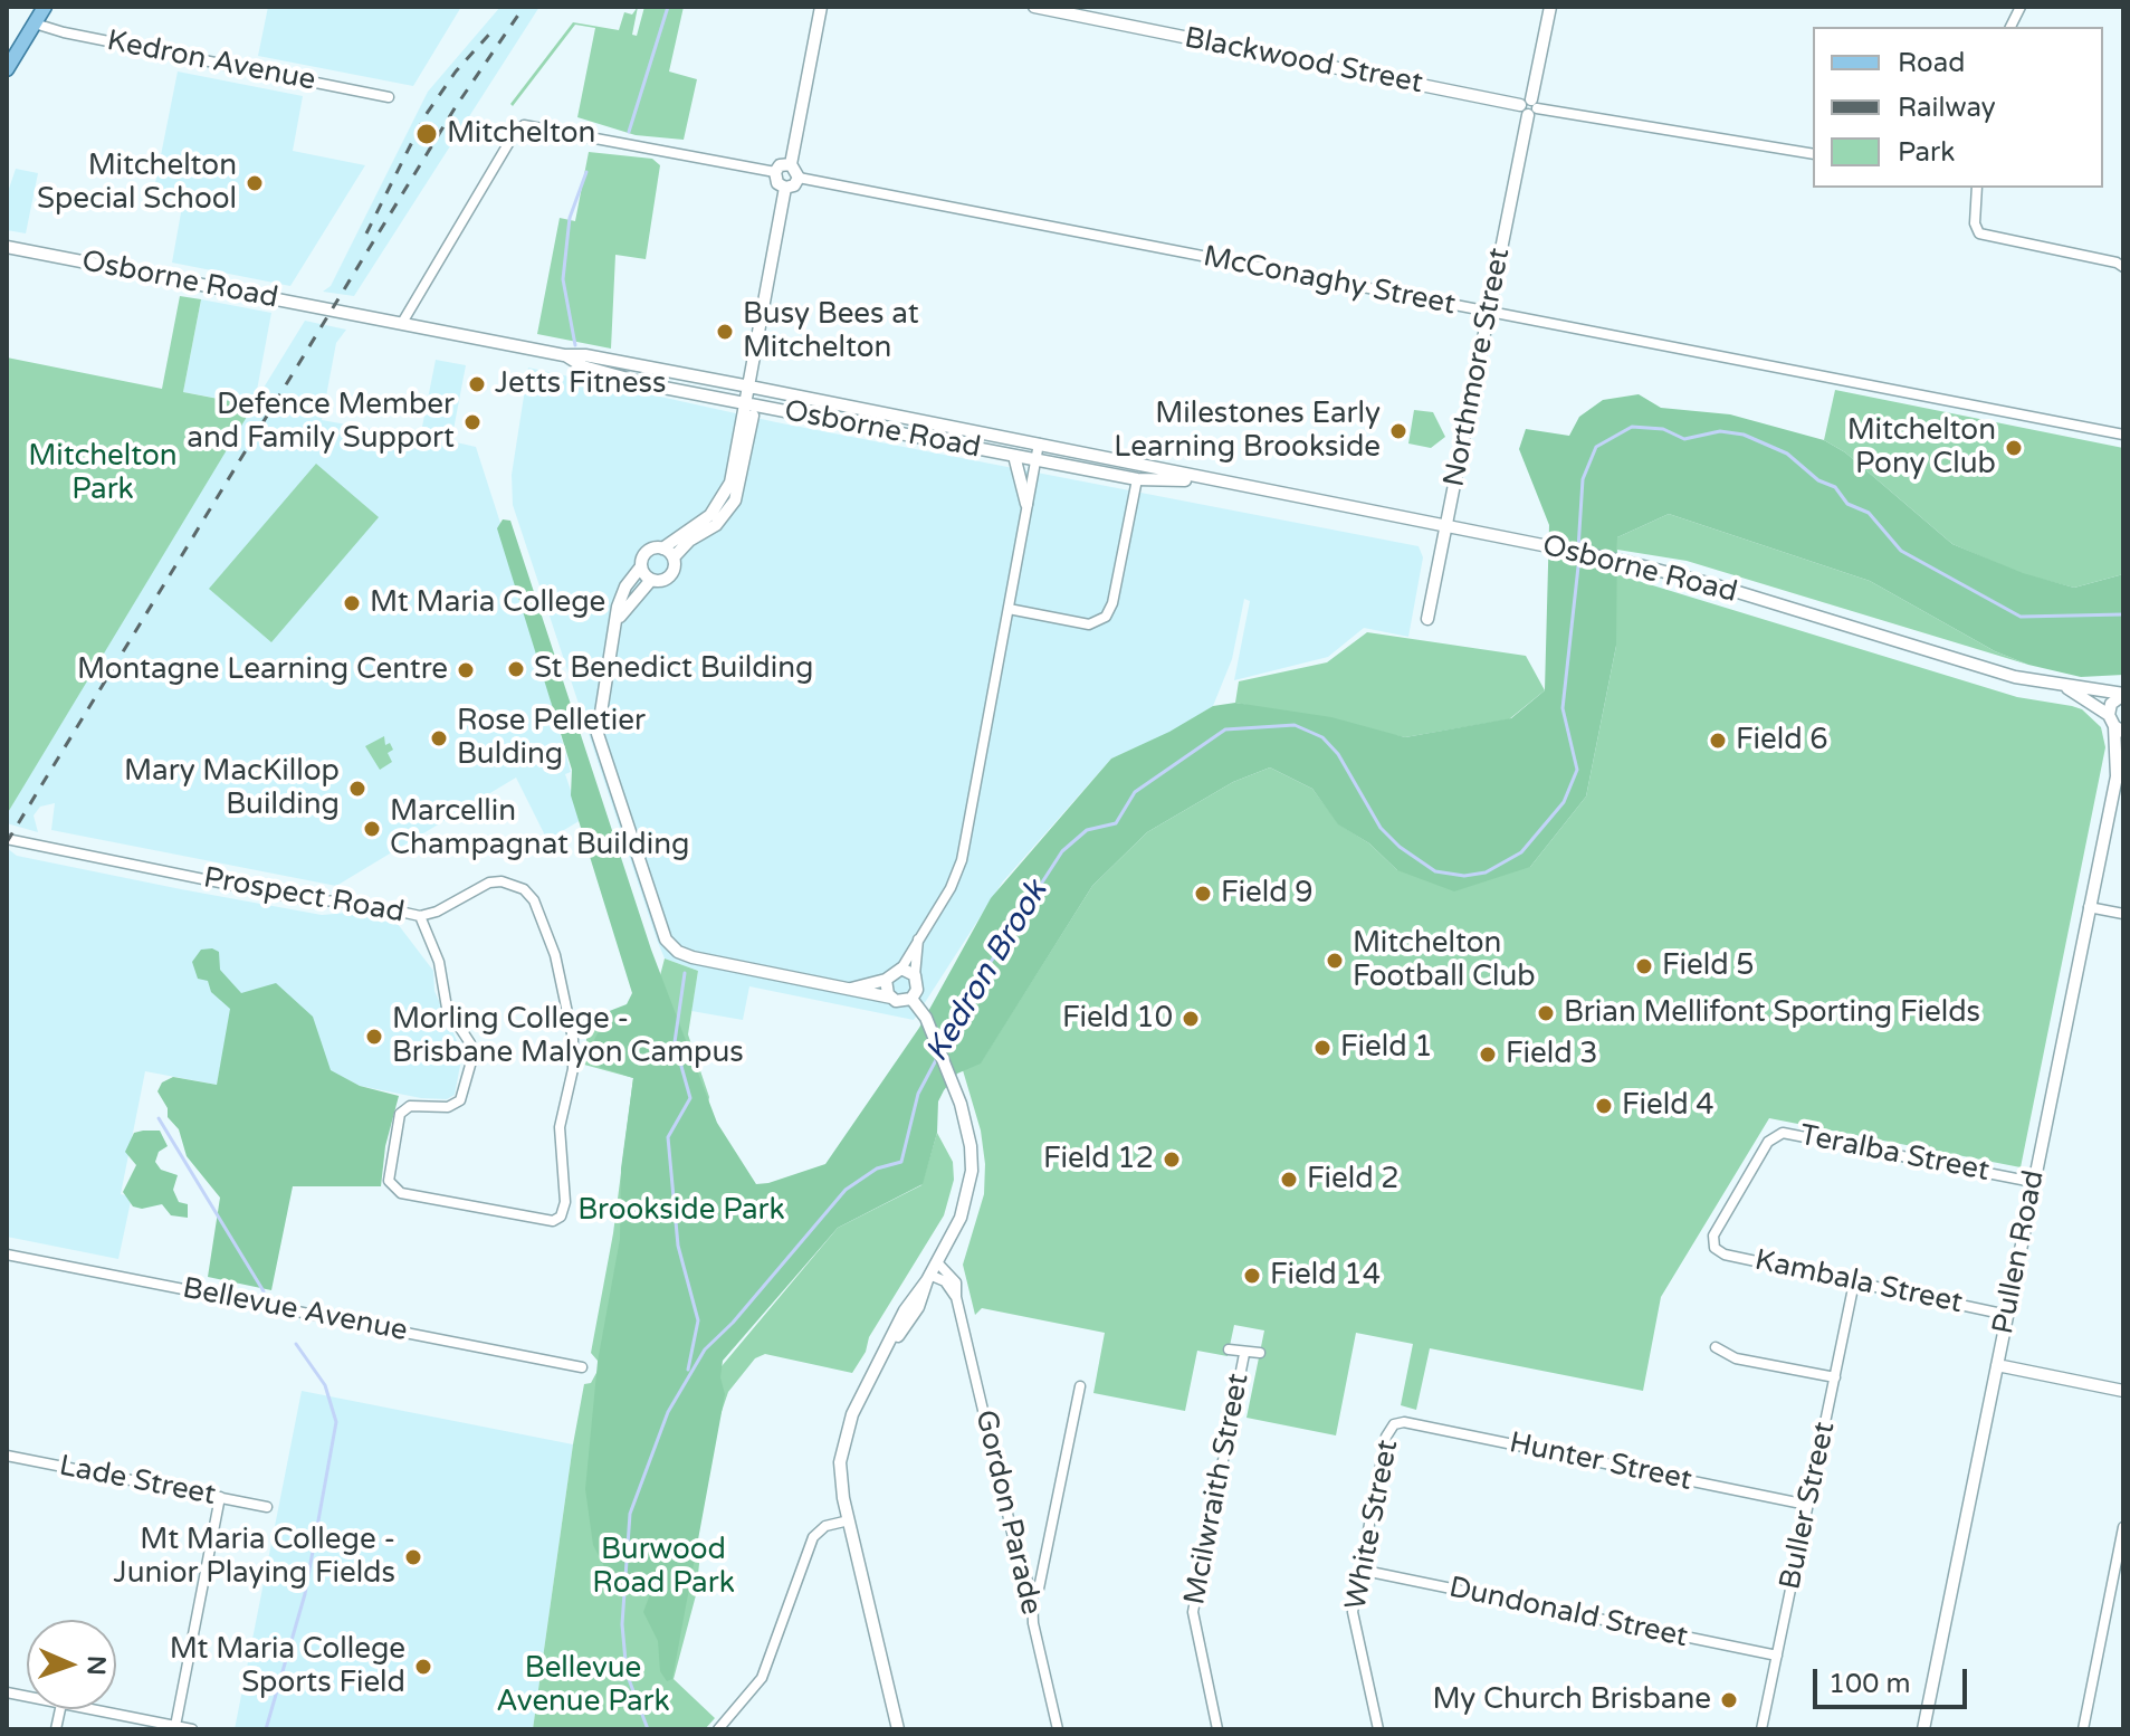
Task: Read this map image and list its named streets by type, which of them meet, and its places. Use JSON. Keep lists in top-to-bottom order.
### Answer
{
  "streets": {
    "street": [
      "Kedron Avenue",
      "Blackwood Street",
      "Osborne Road",
      "McConaghy Street",
      "Northmore Street",
      "Prospect Road",
      "Teralba Street",
      "Pullen Road",
      "Kambala Street",
      "Bellevue Avenue",
      "Hunter Street",
      "Lade Street",
      "Mcilwraith Street",
      "Buller Street",
      "Gordon Parade",
      "White Street",
      "Dundonald Street"
    ]
  },
  "crossings": [
    ["Blackwood Street", "Northmore Street"],
    ["Osborne Road", "Northmore Street"],
    ["Osborne Road", "Pullen Road"],
    ["McConaghy Street", "Northmore Street"],
    ["Teralba Street", "Pullen Road"],
    ["Teralba Street", "Kambala Street"],
    ["Pullen Road", "Kambala Street"],
    ["Kambala Street", "Buller Street"],
    ["Hunter Street", "Buller Street"],
    ["Hunter Street", "White Street"],
    ["Buller Street", "Dundonald Street"],
    ["White Street", "Dundonald Street"]
  ],
  "water": ["Kedron Brook"],
  "parks": [
    "Mitchelton Park",
    "Brookside Park",
    "Burwood Road Park",
    "Bellevue Avenue Park"
  ],
  "places": [
    "Mitchelton",
    "Mitchelton Special School",
    "Busy Bees at Mitchelton",
    "Jetts Fitness",
    "Defence Member and Family Support",
    "Milestones Early Learning Brookside",
    "Mitchelton Pony Club",
    "Mt Maria College",
    "St Benedict Building",
    "Montagne Learning Centre",
    "Rose Pelletier Bulding",
    "Field 6",
    "Mary MacKillop Building",
    "Marcellin Champagnat Building",
    "Field 9",
    "Mitchelton Football Club",
    "Field 5",
    "Brian Mellifont Sporting Fields",
    "Field 10",
    "Morling College - Brisbane Malyon Campus",
    "Field 1",
    "Field 3",
    "Field 4",
    "Field 12",
    "Field 2",
    "Field 14",
    "Mt Maria College - Junior Playing Fields",
    "Mt Maria College Sports Field",
    "My Church Brisbane"
  ],
  "legend": ["Road", "Railway", "Park"],
  "scale_bar": "100 m",
  "north": "right"
}
